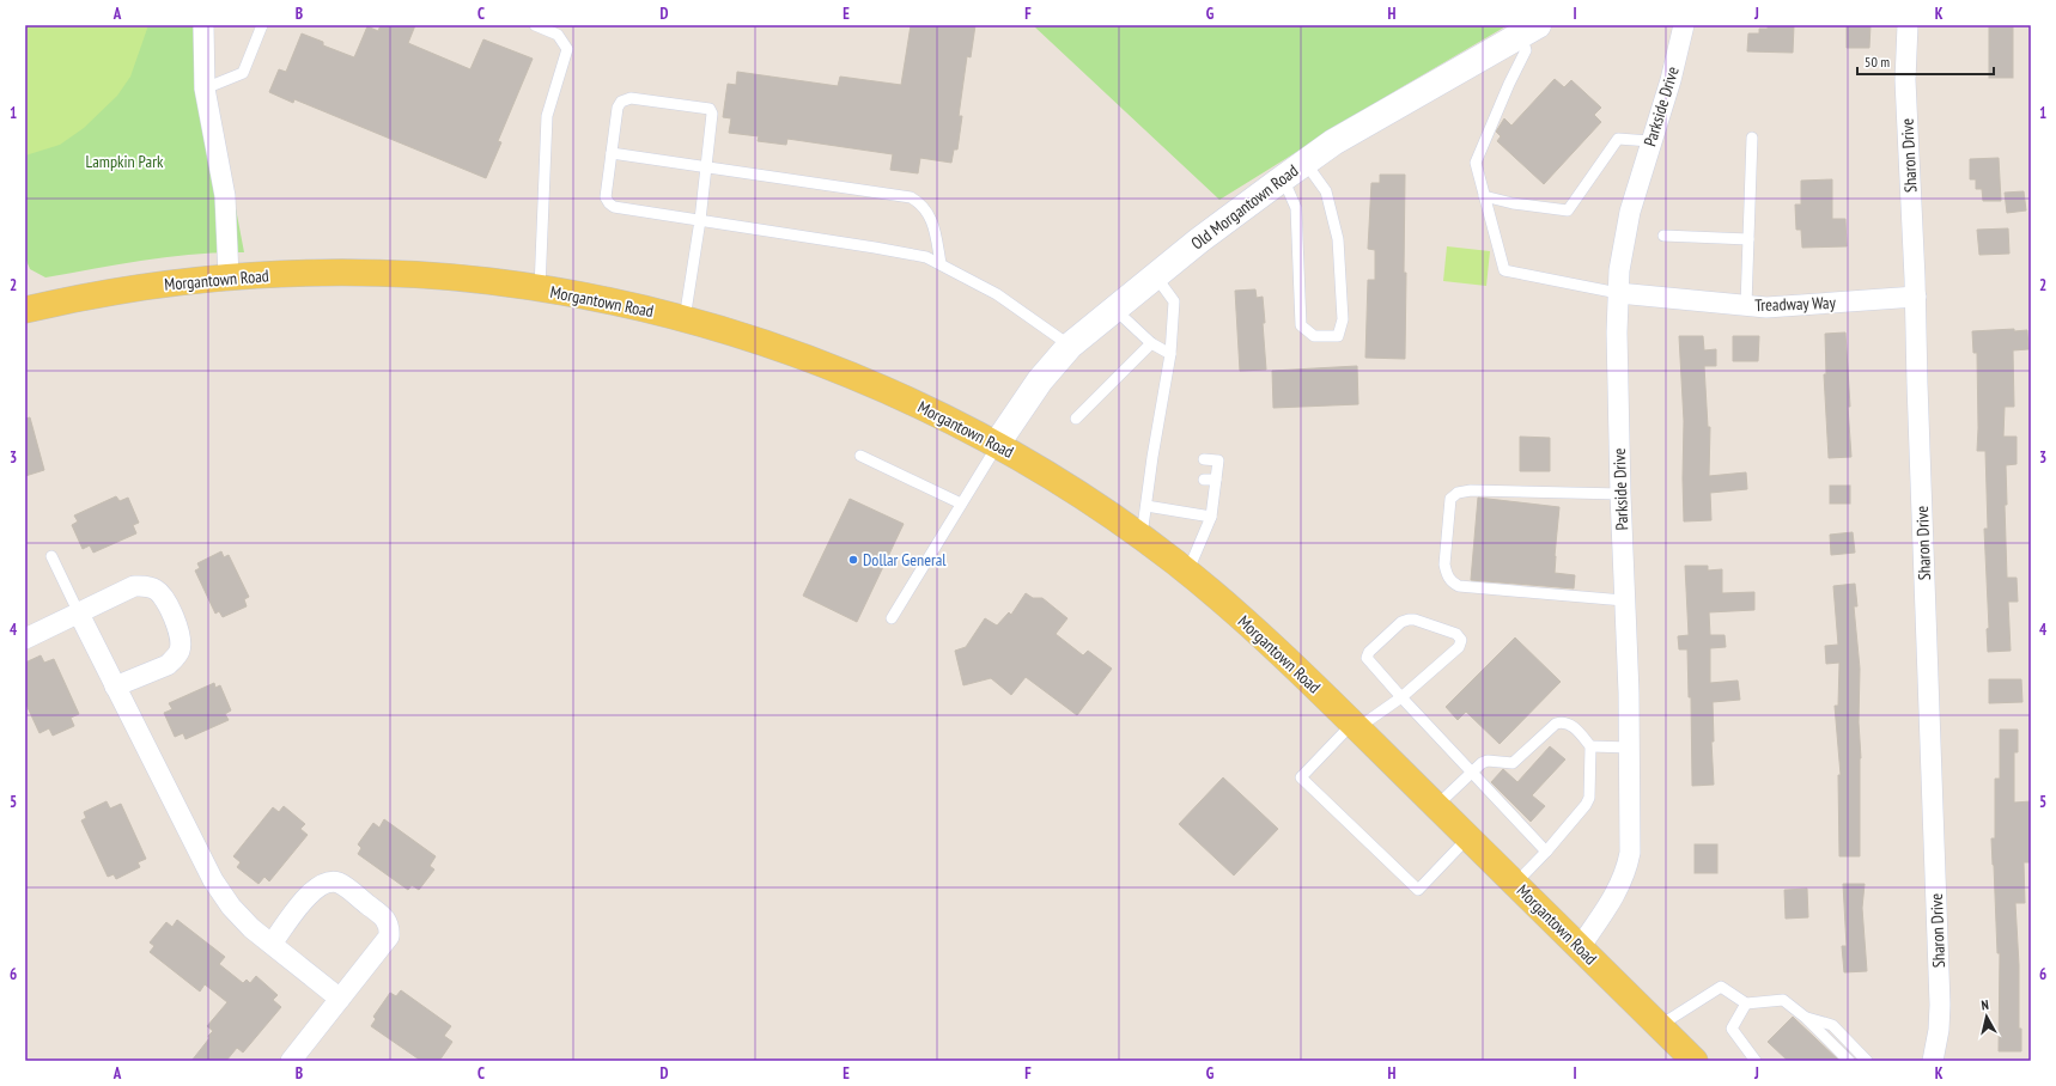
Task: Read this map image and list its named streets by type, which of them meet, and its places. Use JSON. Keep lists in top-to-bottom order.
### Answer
{
  "streets": {
    "main road": ["Morgantown Road"],
    "street": [
      "Parkside Drive",
      "Sharon Drive",
      "Old Morgantown Road",
      "Treadway Way"
    ]
  },
  "crossings": [
    ["Parkside Drive", "Morgantown Road"],
    ["Parkside Drive", "Treadway Way"],
    ["Sharon Drive", "Treadway Way"],
    ["Old Morgantown Road", "Morgantown Road"]
  ],
  "parks": ["Lampkin Park"],
  "places": ["Dollar General"],
  "scale_bar": "50 m",
  "north": "top",
  "grid": {
    "columns": [
      "A",
      "B",
      "C",
      "D",
      "E",
      "F",
      "G",
      "H",
      "I",
      "J",
      "K"
    ],
    "rows": [
      "1",
      "2",
      "3",
      "4",
      "5",
      "6"
    ]
  }
}
